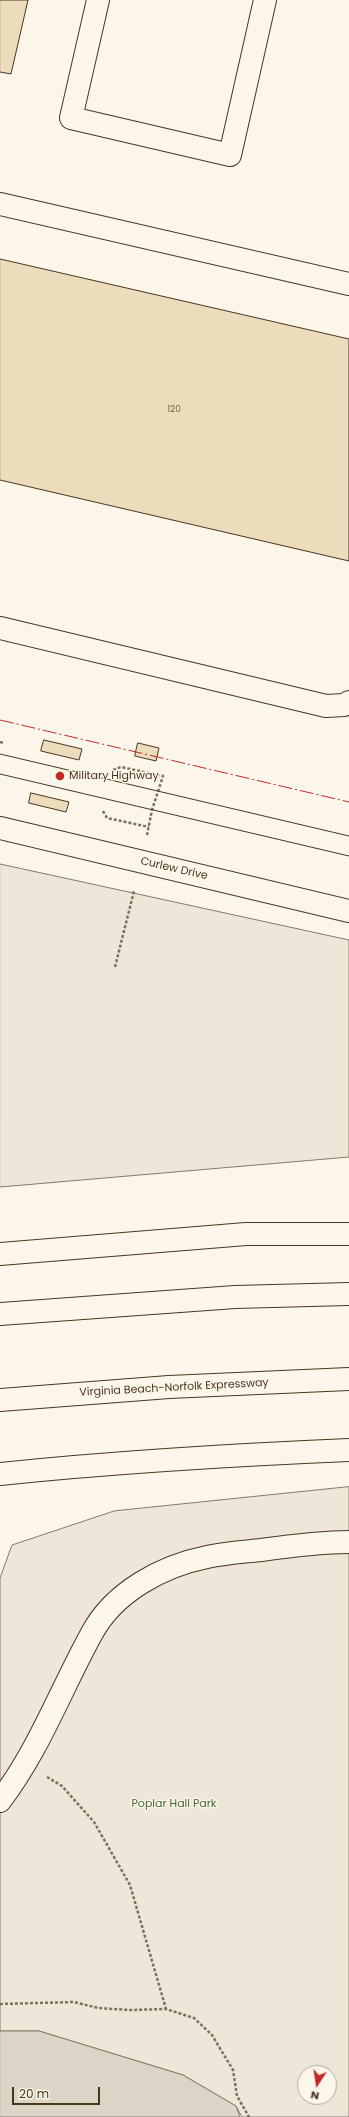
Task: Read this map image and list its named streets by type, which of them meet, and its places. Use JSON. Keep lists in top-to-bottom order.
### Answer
{
  "streets": {
    "main road": ["Curlew Drive", "Virginia Beach-Norfolk Expressway"]
  },
  "parks": ["Poplar Hall Park"],
  "places": ["Military Highway"],
  "house_numbers": ["120"],
  "scale_bar": "20 m",
  "north": "bottom"
}
